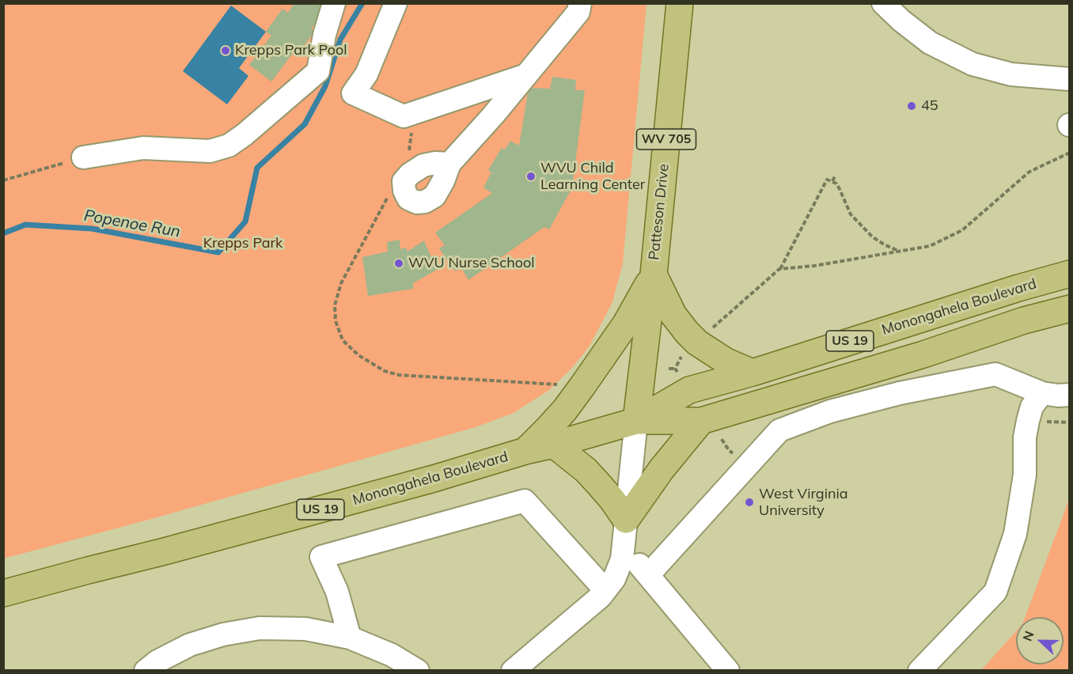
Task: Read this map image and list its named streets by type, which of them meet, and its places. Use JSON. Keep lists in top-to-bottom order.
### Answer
{
  "streets": {
    "main road": [
      "WV 705",
      "Patteson Drive",
      "Monongahela Boulevard",
      "US 19"
    ]
  },
  "crossings": [
    ["Patteson Drive", "Monongahela Boulevard"]
  ],
  "water": ["Popenoe Run"],
  "parks": ["Krepps Park"],
  "places": [
    "Krepps Park Pool",
    "45",
    "WVU Child Learning Center",
    "WVU Nurse School",
    "West Virginia University"
  ],
  "north": "left"
}
